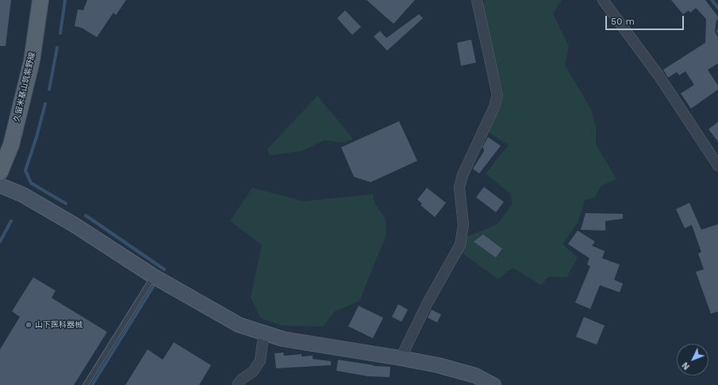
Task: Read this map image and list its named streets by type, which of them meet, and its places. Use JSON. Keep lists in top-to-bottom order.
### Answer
{
  "streets": {
    "main road": ["久留米基山筑紫野線"]
  },
  "places": ["山下医科器械"],
  "scale_bar": "50 m",
  "north": "bottom left"
}
